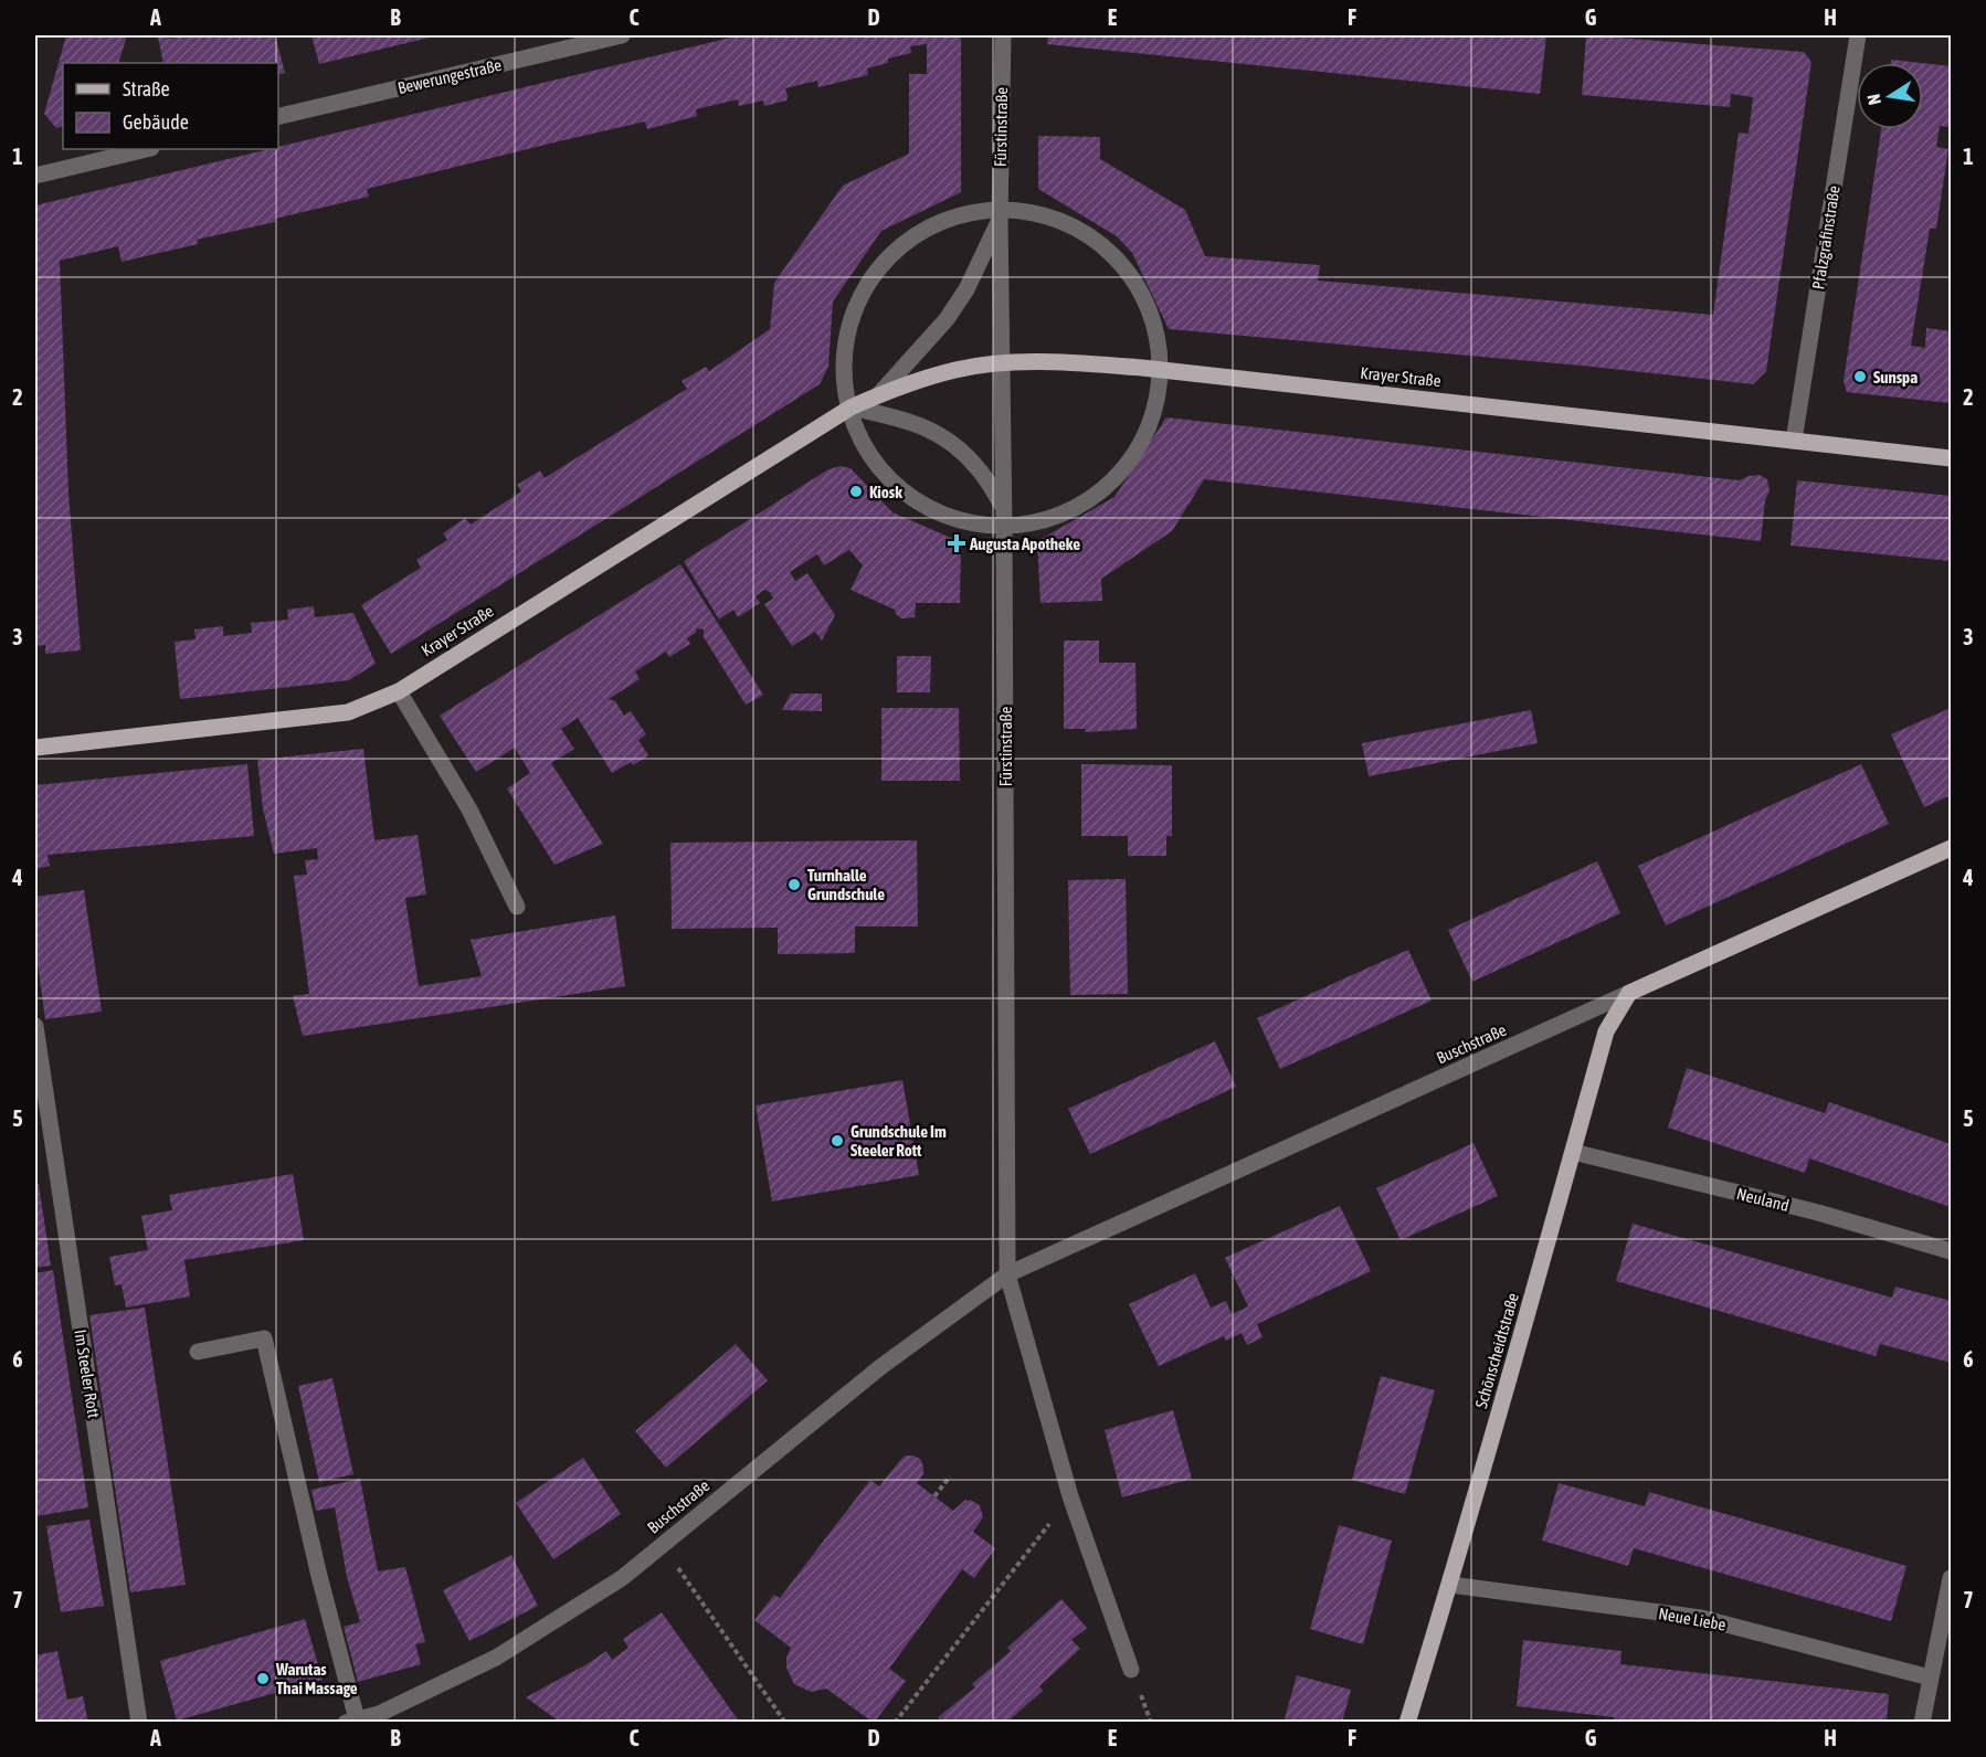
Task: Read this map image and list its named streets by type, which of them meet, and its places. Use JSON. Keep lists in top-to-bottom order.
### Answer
{
  "streets": {
    "main road": ["Krayer Straße", "Buschstraße", "Schönscheidtstraße"],
    "street": [
      "Bewerungestraße",
      "Fürstinstraße",
      "Pfalzgräfinstraße",
      "Neuland",
      "Im Steeler Rott",
      "Neue Liebe"
    ]
  },
  "crossings": [
    ["Fürstinstraße", "Krayer Straße"],
    ["Fürstinstraße", "Buschstraße"],
    ["Pfalzgräfinstraße", "Krayer Straße"],
    ["Buschstraße", "Schönscheidtstraße"],
    ["Neuland", "Schönscheidtstraße"],
    ["Schönscheidtstraße", "Neue Liebe"]
  ],
  "places": {
    "other": [
      "Sunspa",
      "Kiosk",
      "Turnhalle Grundschule",
      "Grundschule Im Steeler Rott",
      "Warutas Thai Massage"
    ],
    "health": ["Augusta Apotheke"]
  },
  "legend": ["Straße", "Gebäude"],
  "north": "left",
  "grid": {
    "columns": [
      "A",
      "B",
      "C",
      "D",
      "E",
      "F",
      "G",
      "H"
    ],
    "rows": [
      "1",
      "2",
      "3",
      "4",
      "5",
      "6",
      "7"
    ]
  }
}
